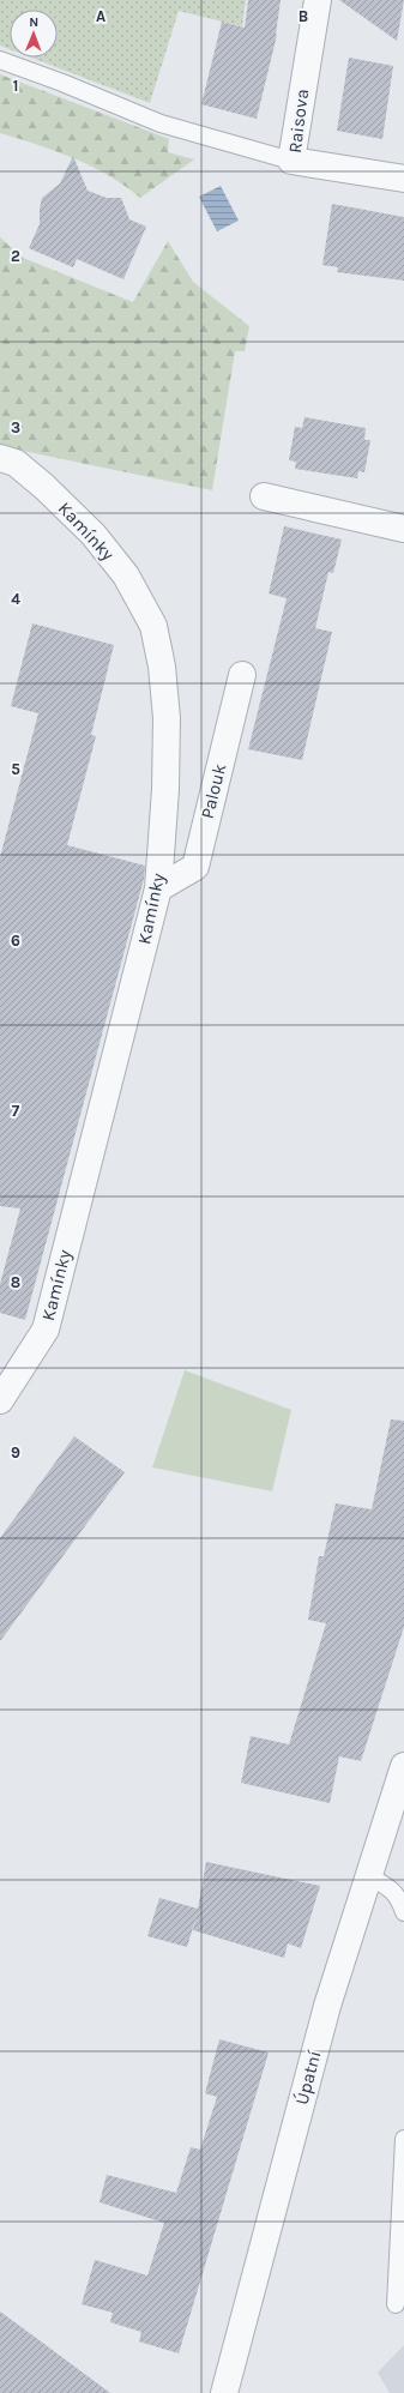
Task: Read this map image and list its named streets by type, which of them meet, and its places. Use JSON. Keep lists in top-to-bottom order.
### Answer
{
  "streets": {
    "street": [
      "Raisova",
      "Kamínky",
      "Palouk",
      "Úpatní"
    ]
  },
  "crossings": [
    ["Kamínky", "Palouk"]
  ],
  "north": "top",
  "grid": {
    "columns": ["A", "B"],
    "rows": [
      "1",
      "2",
      "3",
      "4",
      "5",
      "6",
      "7",
      "8",
      "9"
    ]
  }
}
